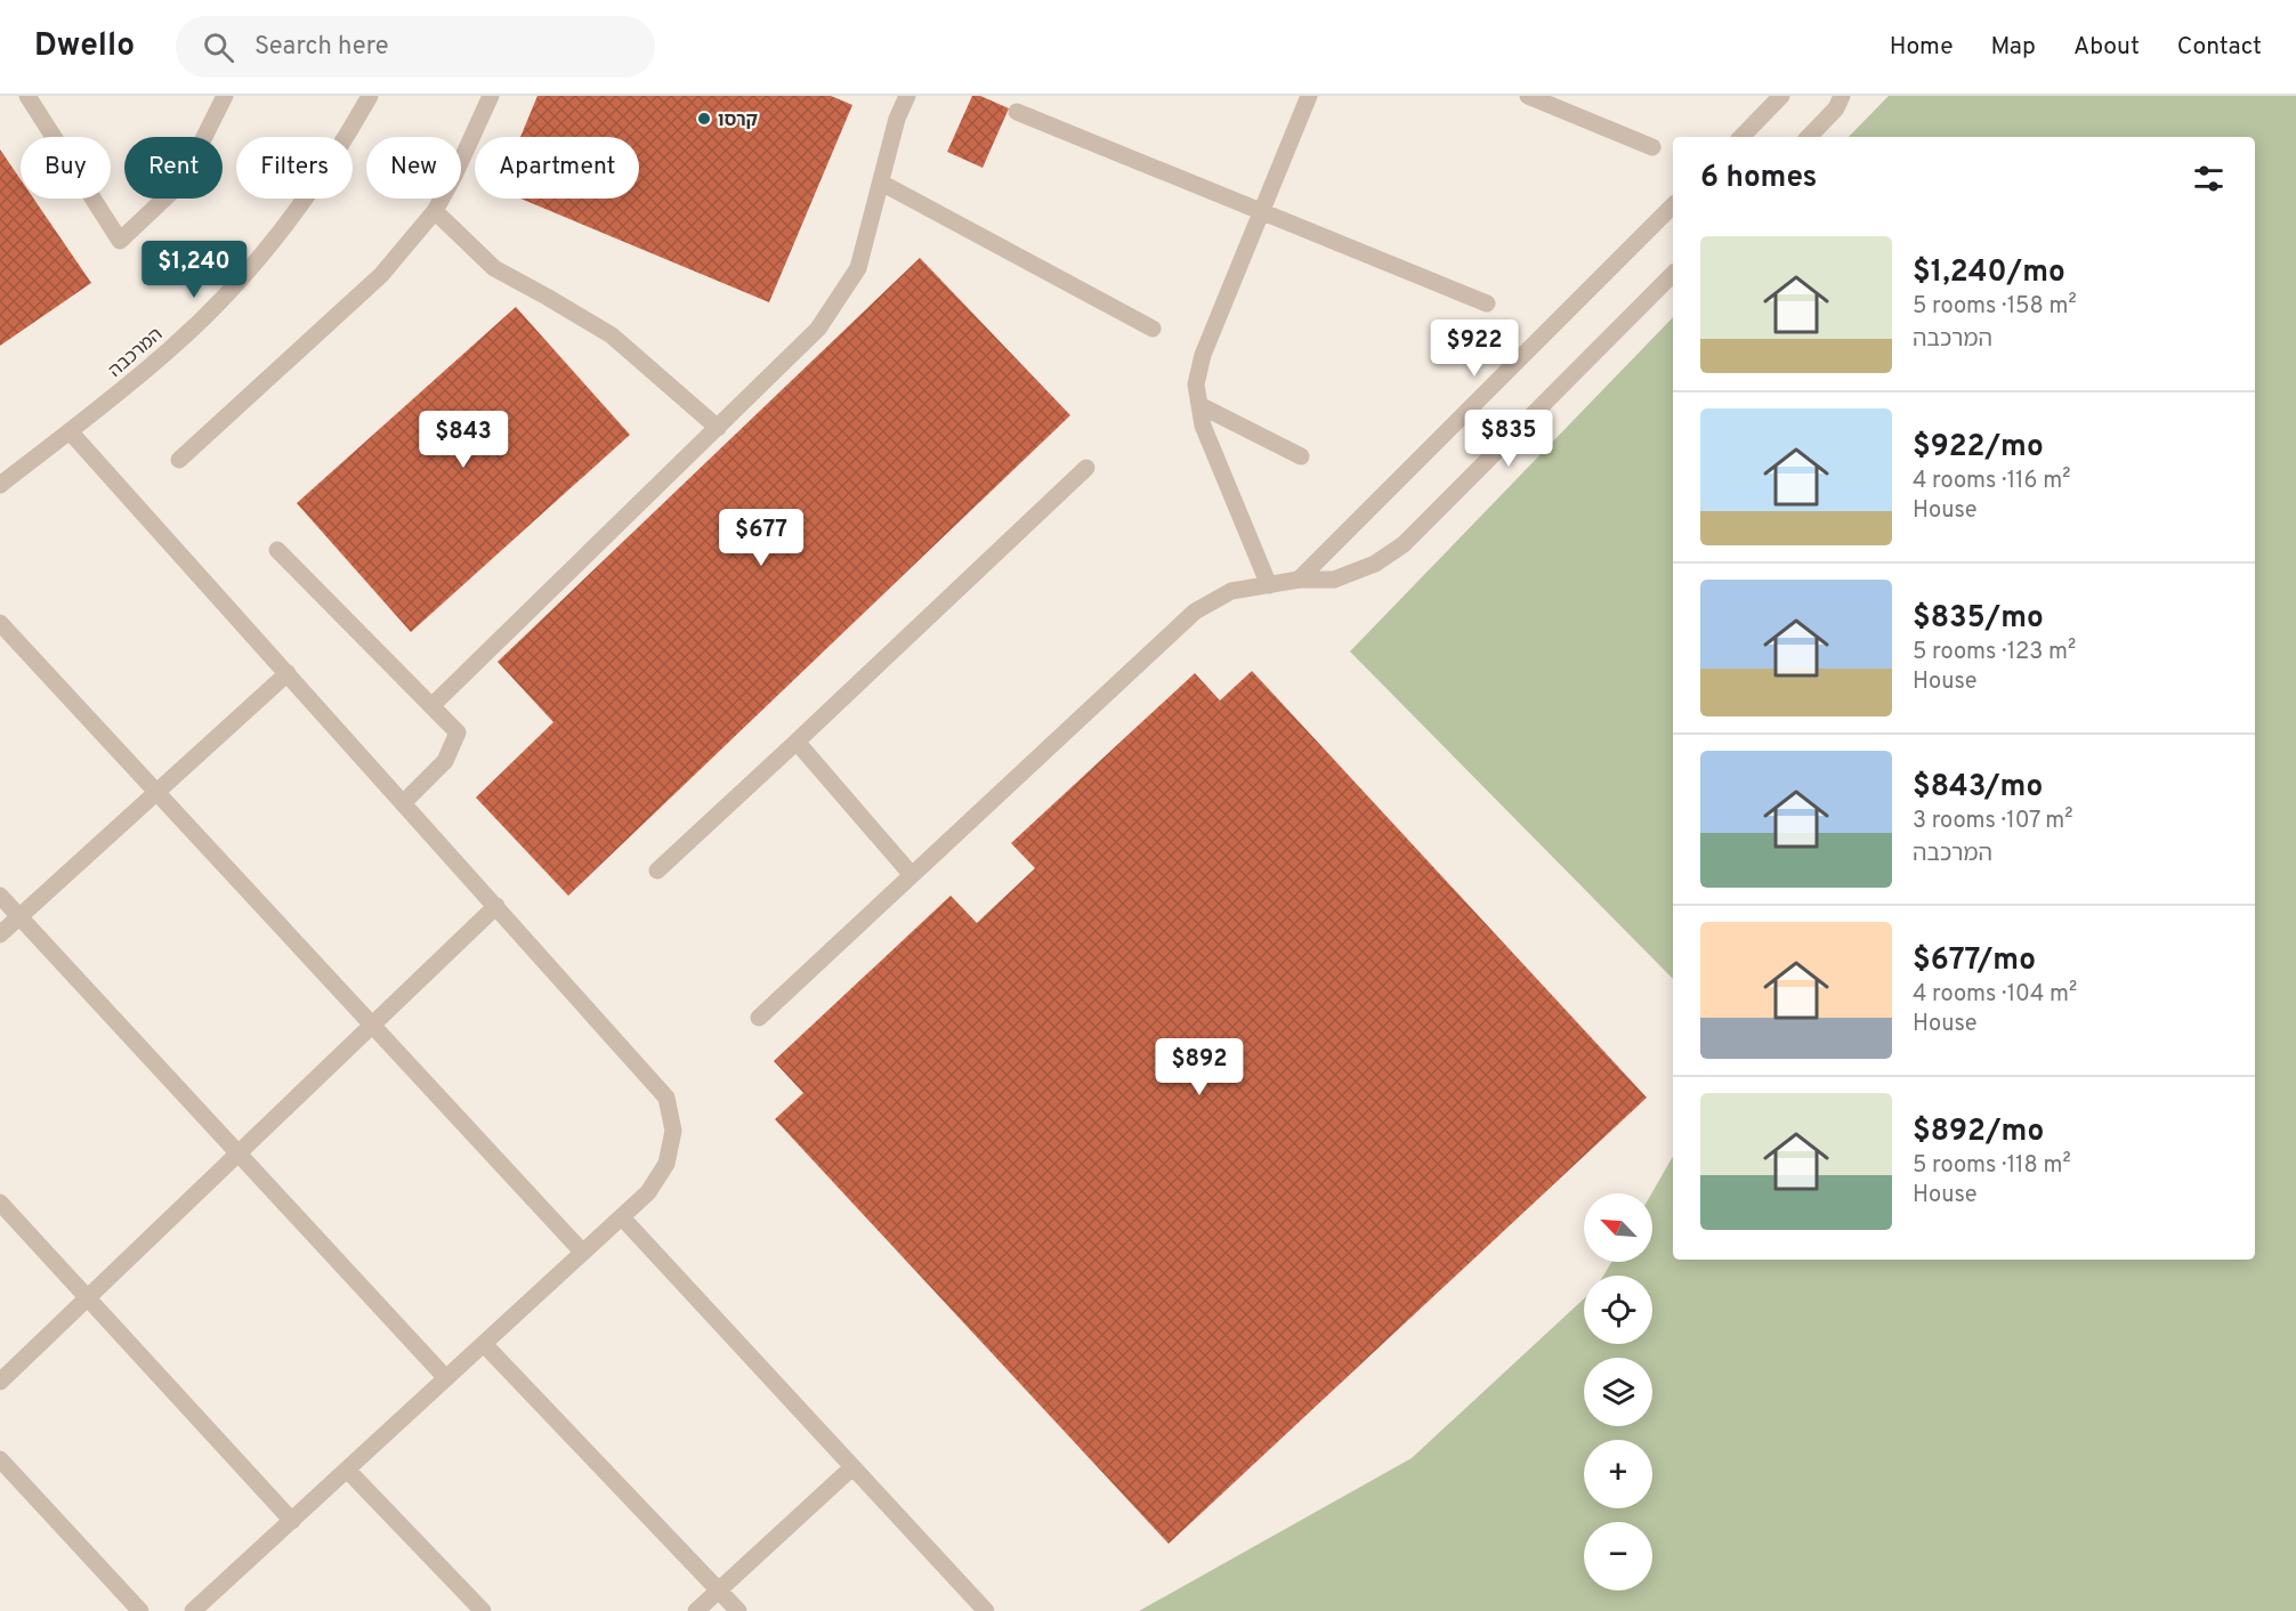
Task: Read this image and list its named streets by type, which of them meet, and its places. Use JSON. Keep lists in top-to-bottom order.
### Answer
{
  "streets": {
    "street": ["המרכבה"]
  },
  "places": ["קרסו"],
  "north": "top left",
  "page": {
    "header": "Dwello",
    "search": "Search here",
    "nav": [
      "Home",
      "Map",
      "About",
      "Contact"
    ],
    "chip": [
      "Buy",
      "Rent",
      "Filters",
      "New",
      "Apartment"
    ],
    "heading": "6 homes",
    "list": [
      {
        "name": "$1,240/mo",
        "note": "5 rooms · 158 m² · המרכבה"
      },
      {
        "name": "$922/mo",
        "note": "4 rooms · 116 m² · House"
      },
      {
        "name": "$835/mo",
        "note": "5 rooms · 123 m² · House"
      },
      {
        "name": "$843/mo",
        "note": "3 rooms · 107 m² · המרכבה"
      },
      {
        "name": "$677/mo",
        "note": "4 rooms · 104 m² · House"
      },
      {
        "name": "$892/mo",
        "note": "5 rooms · 118 m² · House"
      }
    ],
    "price": [
      "$1,240",
      "$922",
      "$835",
      "$843",
      "$677",
      "$892"
    ],
    "map_buttons": ["+", "−"]
  }
}
